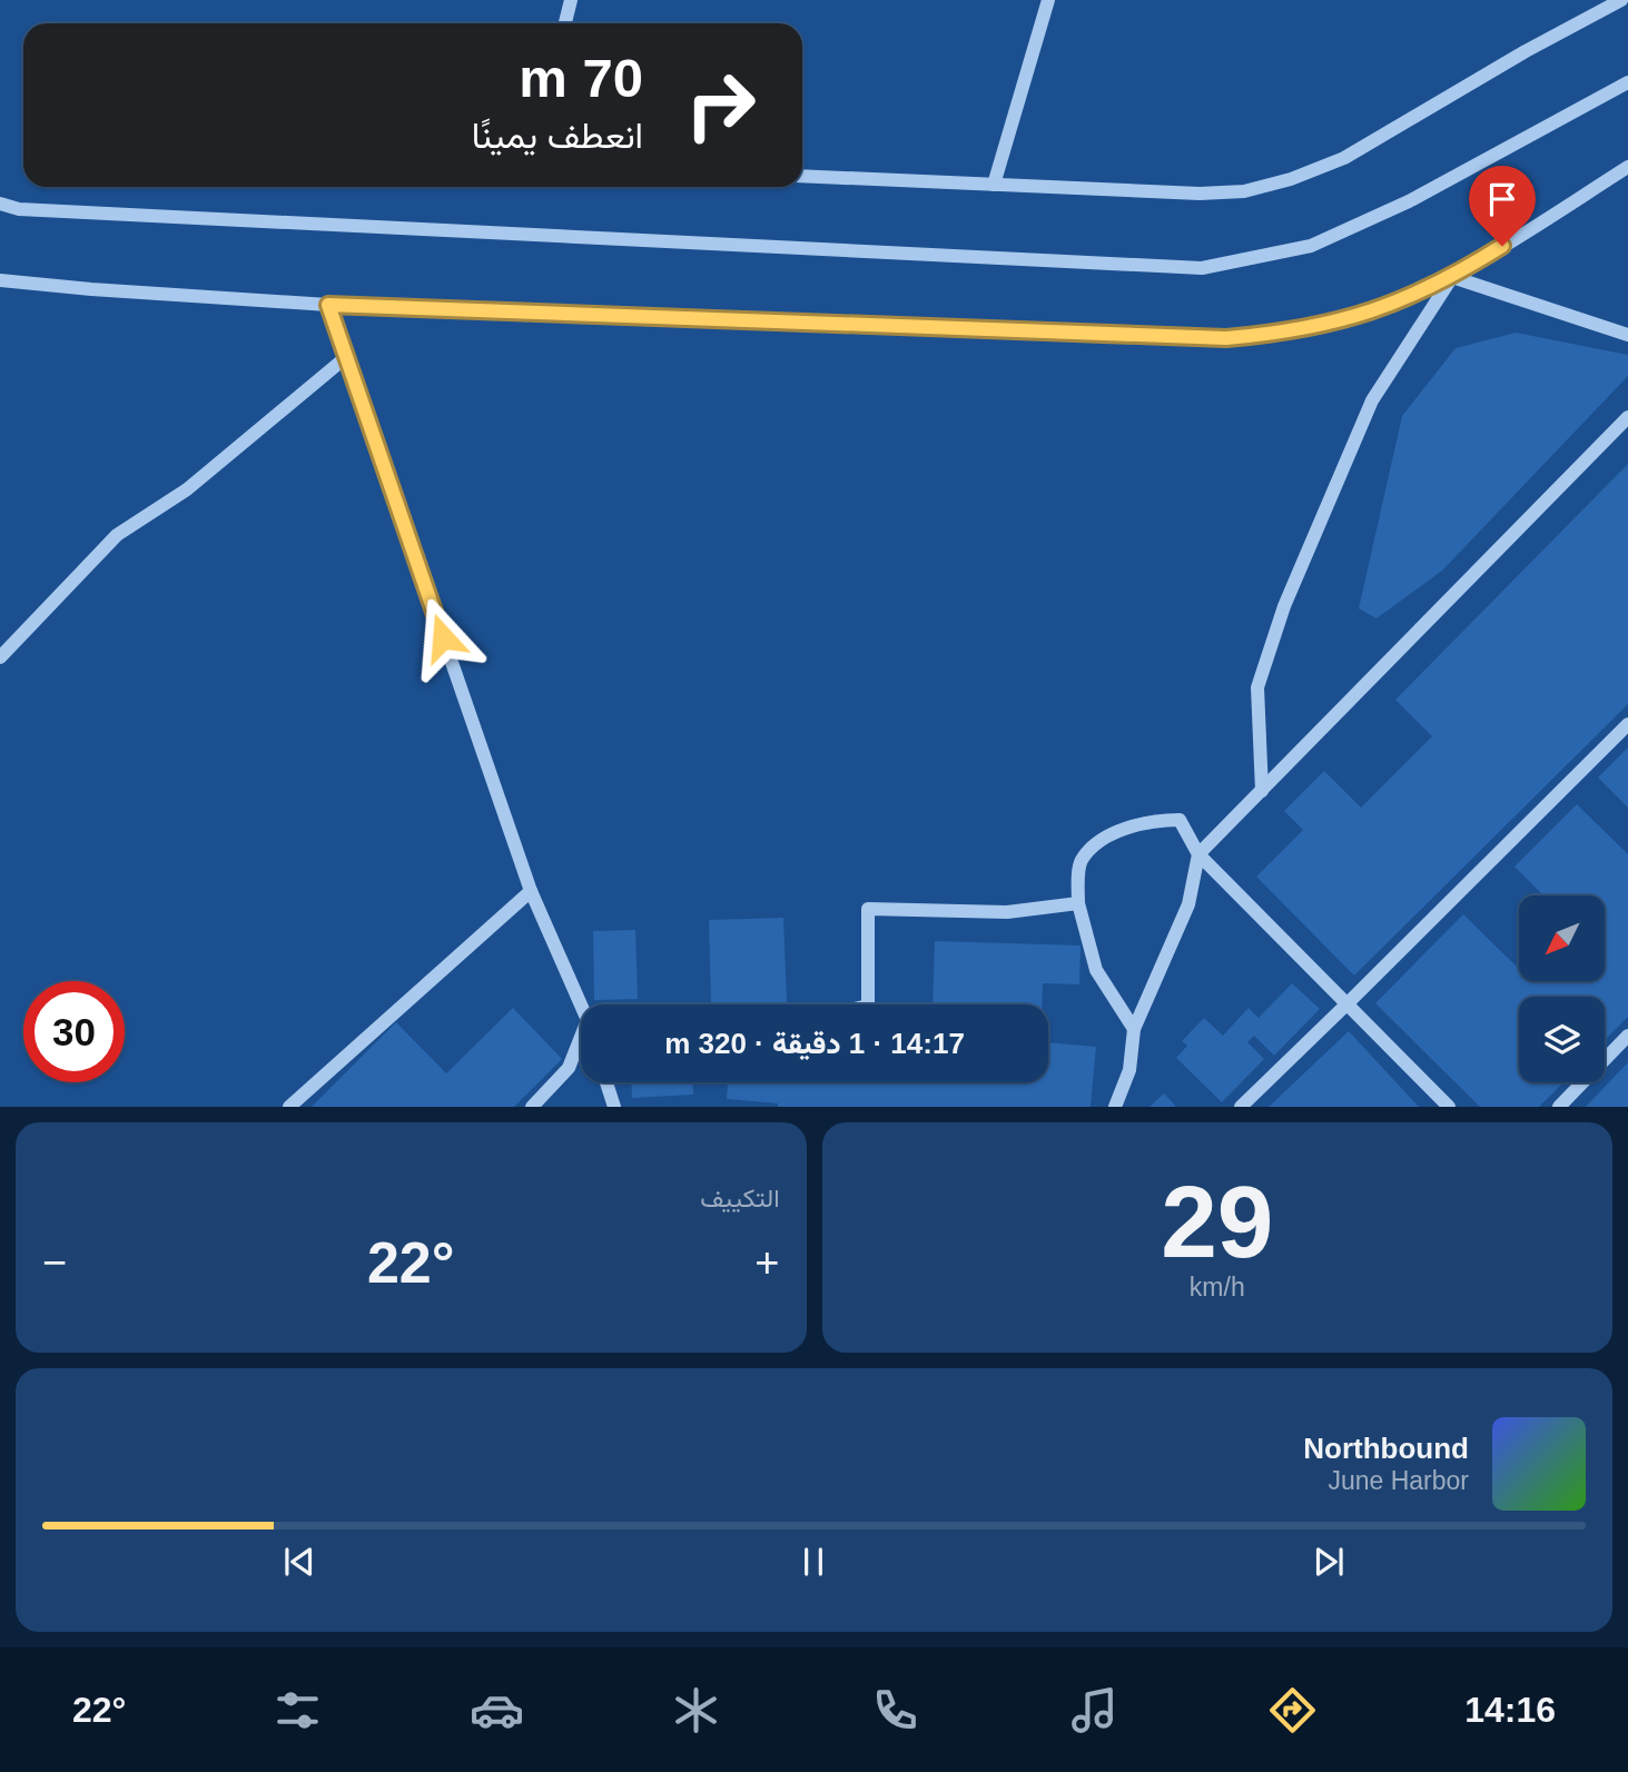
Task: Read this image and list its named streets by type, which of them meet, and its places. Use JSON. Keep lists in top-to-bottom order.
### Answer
{
  "north": "bottom left",
  "page": {
    "turn": ["70 m", "انعطف يمينًا"],
    "limit": "30",
    "trip": "14:17 · 1 دقيقة · 320 m",
    "tile": [
      ["29", "km/h"],
      "التكييف"
    ],
    "heat": ["−", "22°", "+"],
    "song": ["Northbound", "June Harbor"],
    "tabs": ["14:16", "22°"]
  }
}
